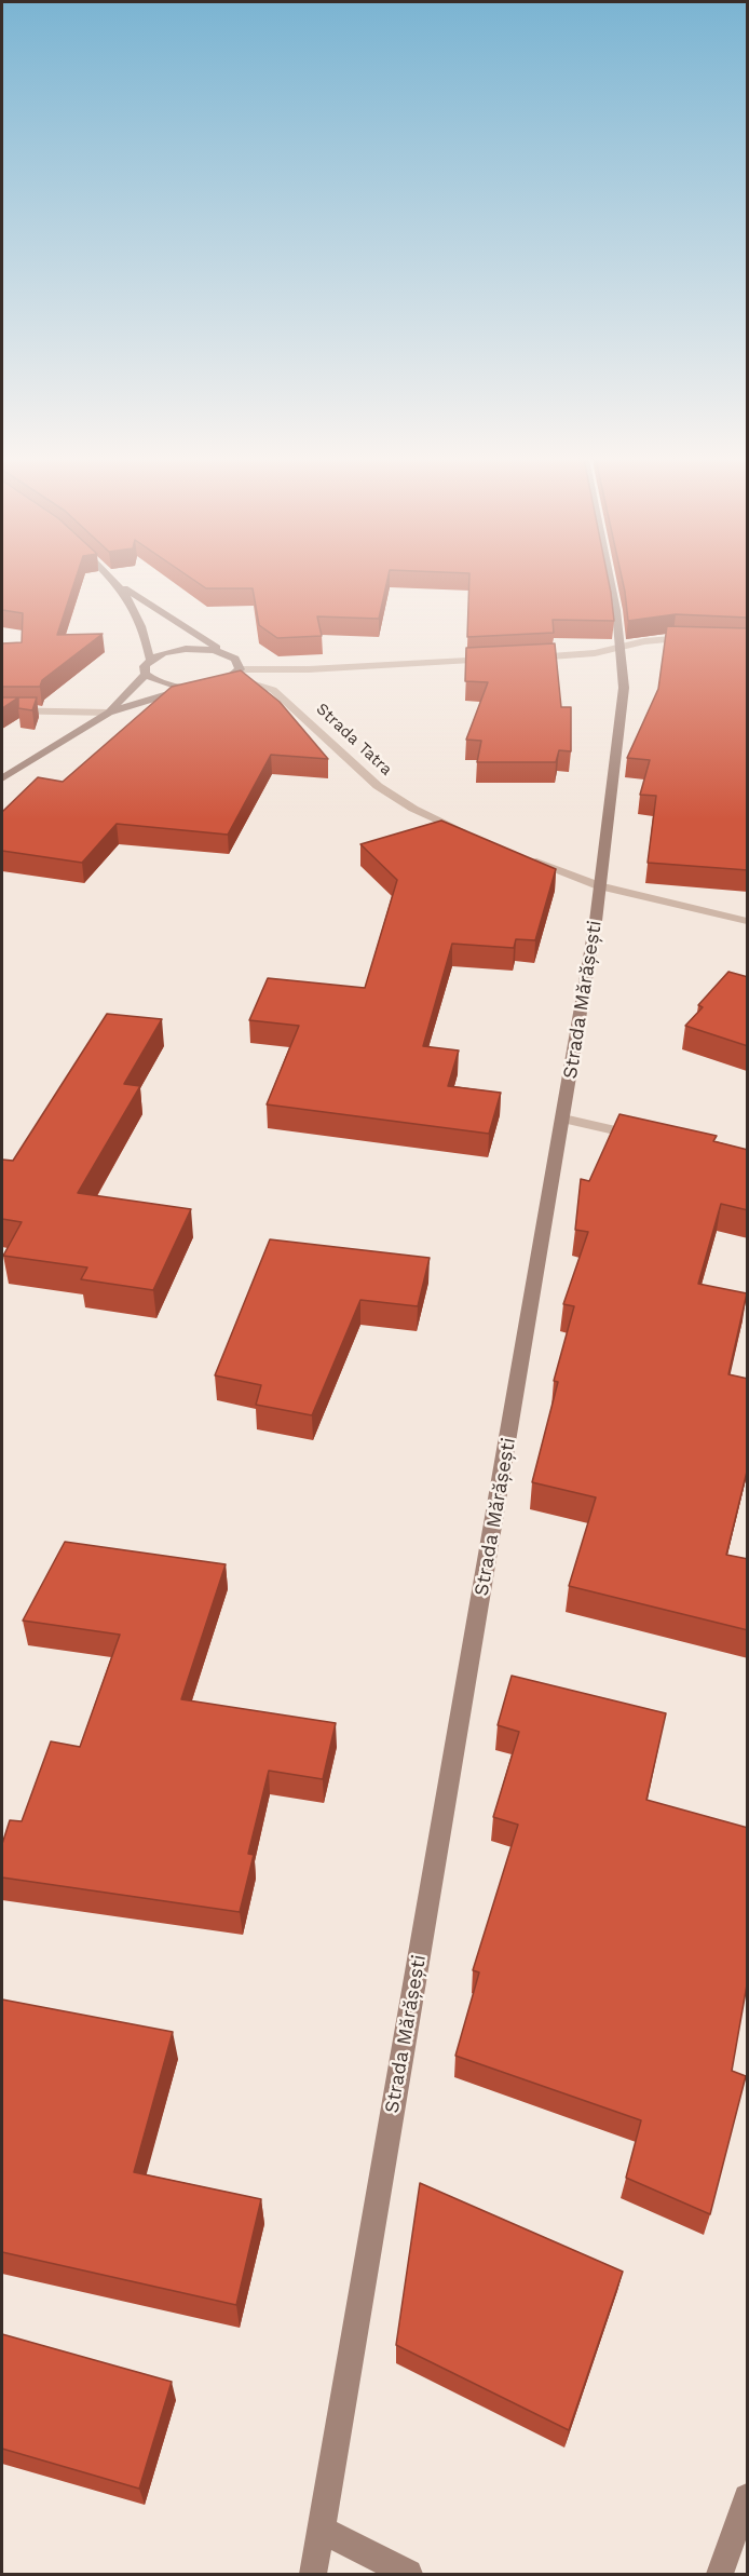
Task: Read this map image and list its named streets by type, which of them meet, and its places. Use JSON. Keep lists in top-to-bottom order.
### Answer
{
  "streets": {
    "main road": ["Strada Mărășești"],
    "street": ["Strada Tatra"]
  }
}
